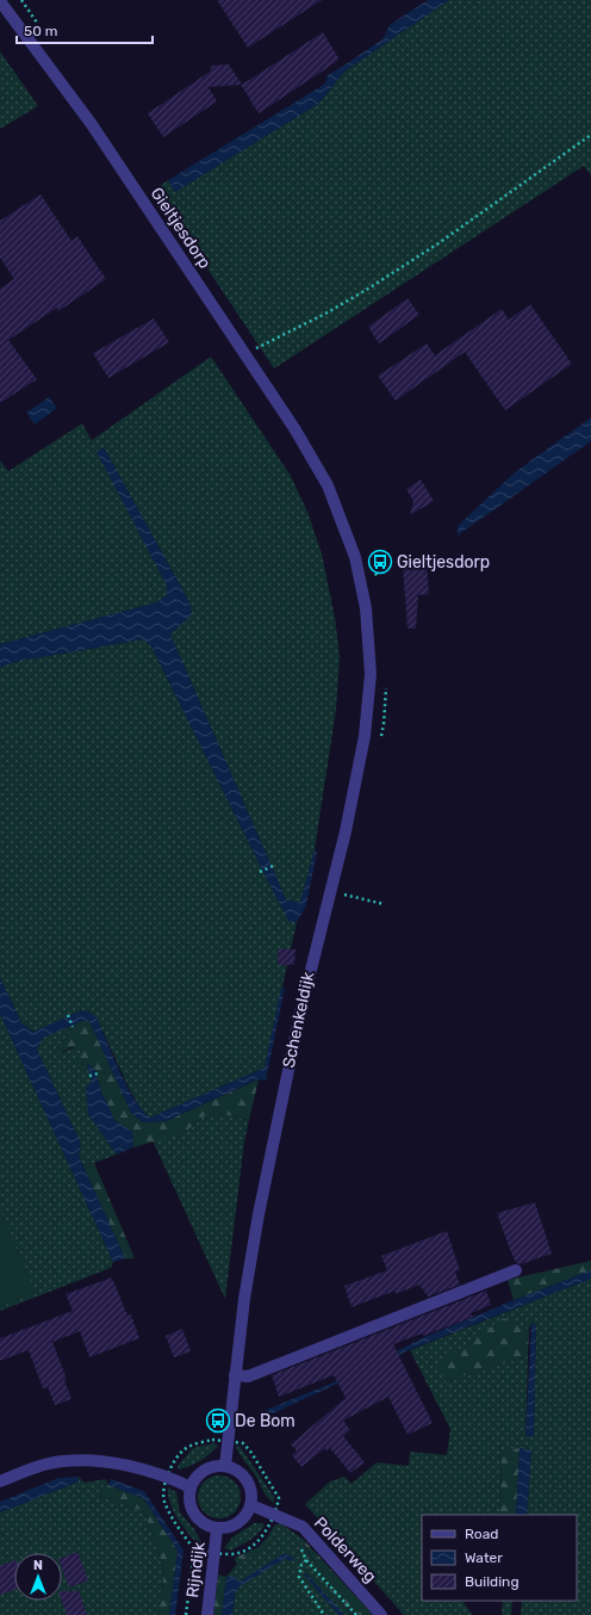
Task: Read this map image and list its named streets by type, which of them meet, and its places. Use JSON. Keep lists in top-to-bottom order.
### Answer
{
  "streets": {
    "street": [
      "Gieltjesdorp",
      "Schenkeldijk",
      "Polderweg",
      "Rijndijk"
    ]
  },
  "crossings": [
    ["Gieltjesdorp", "Schenkeldijk"],
    ["Polderweg", "Rijndijk"]
  ],
  "places": {
    "bus stop": ["Gieltjesdorp", "De Bom"]
  },
  "legend": ["Road", "Water", "Building"],
  "scale_bar": "50 m",
  "north": "top"
}
